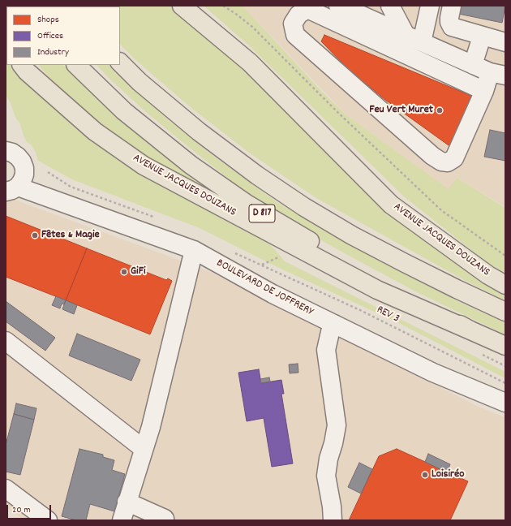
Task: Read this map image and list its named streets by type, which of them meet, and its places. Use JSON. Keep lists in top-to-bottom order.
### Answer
{
  "streets": {
    "main road": ["AVENUE JACQUES DOUZANS", "D 817"],
    "street": ["BOULEVARD DE JOFFRERY"],
    "path": ["REV 3"]
  },
  "crossings": [
    ["AVENUE JACQUES DOUZANS", "D 817"]
  ],
  "places": [
    "Feu Vert Muret",
    "Fêtes & Magie",
    "GiFi",
    "Loisiréo"
  ],
  "legend": ["Shops", "Offices", "Industry"],
  "scale_bar": "20 m"
}
